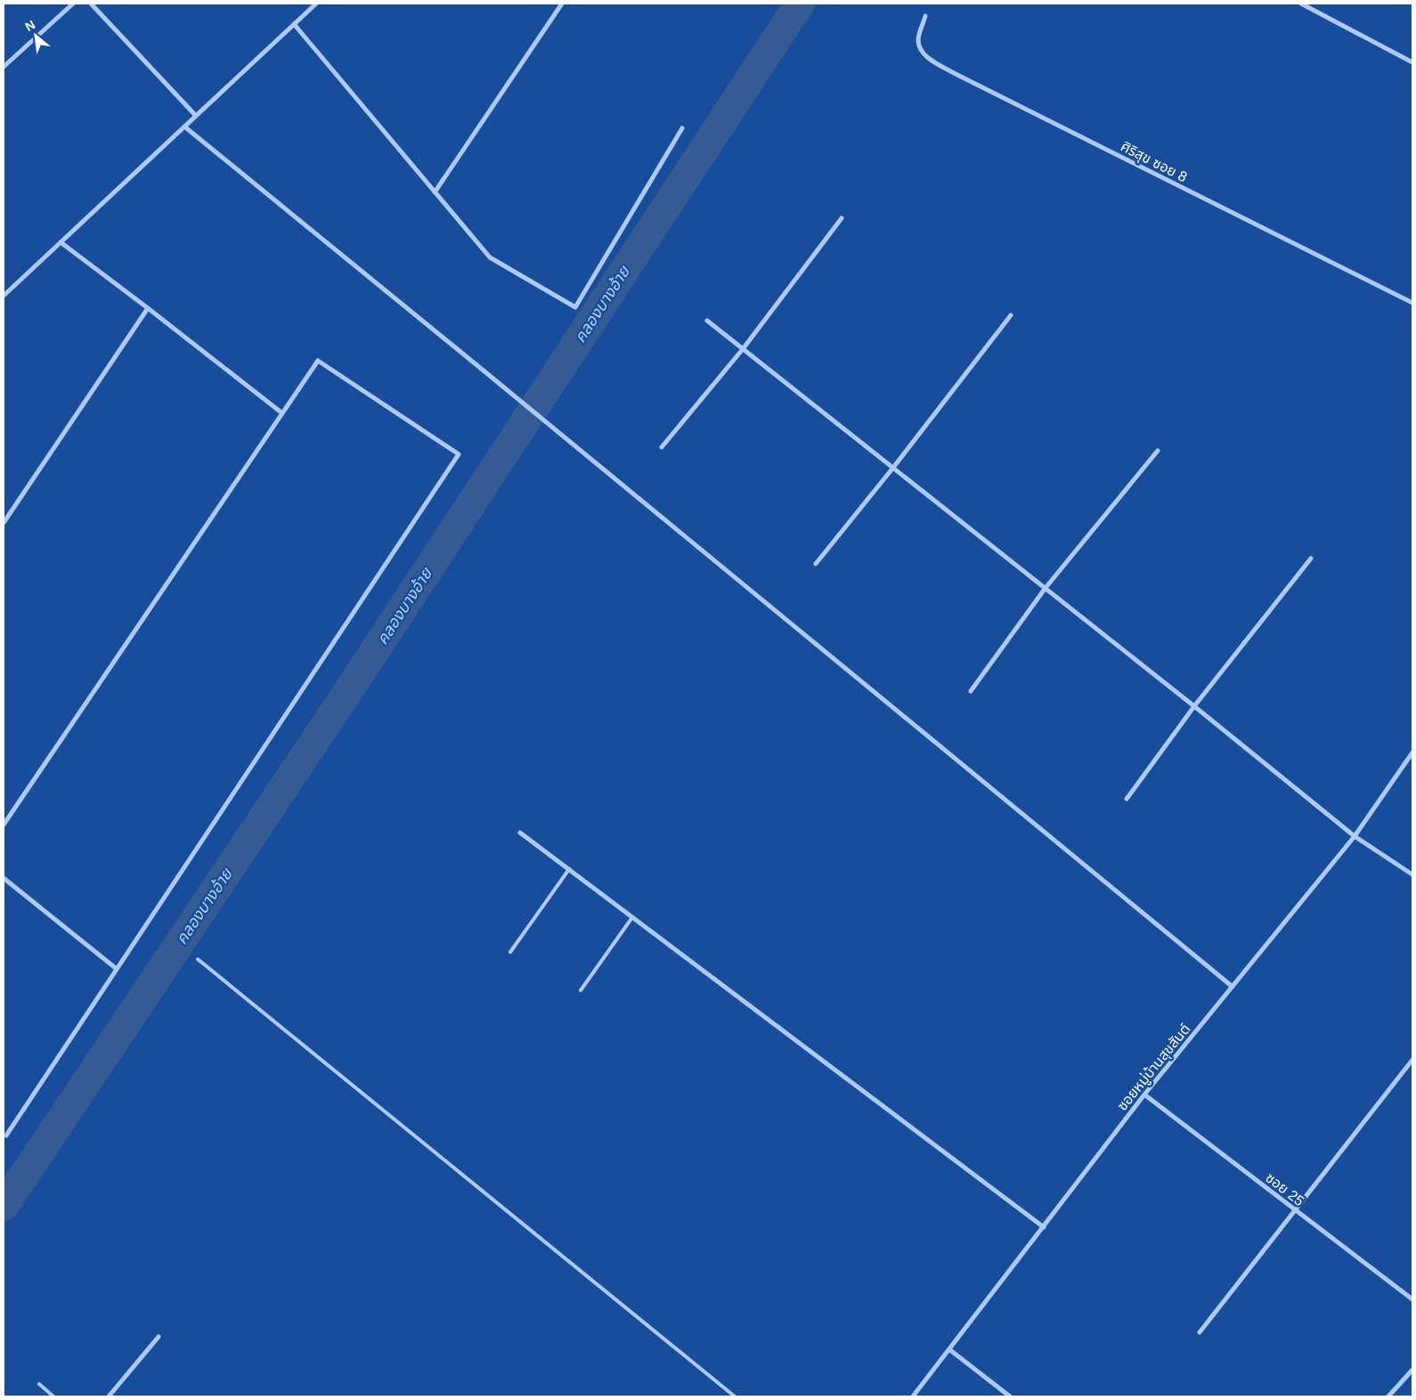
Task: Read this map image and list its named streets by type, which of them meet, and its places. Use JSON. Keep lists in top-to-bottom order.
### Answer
{
  "streets": {
    "street": ["ศิริสุข ซอย 8", "ซอยหมู่บ้านสุขสันต์", "ซอย 25"]
  },
  "crossings": [
    ["ซอยหมู่บ้านสุขสันต์", "ซอย 25"]
  ],
  "water": ["คลองบางอ้าย"],
  "north": "top left"
}
